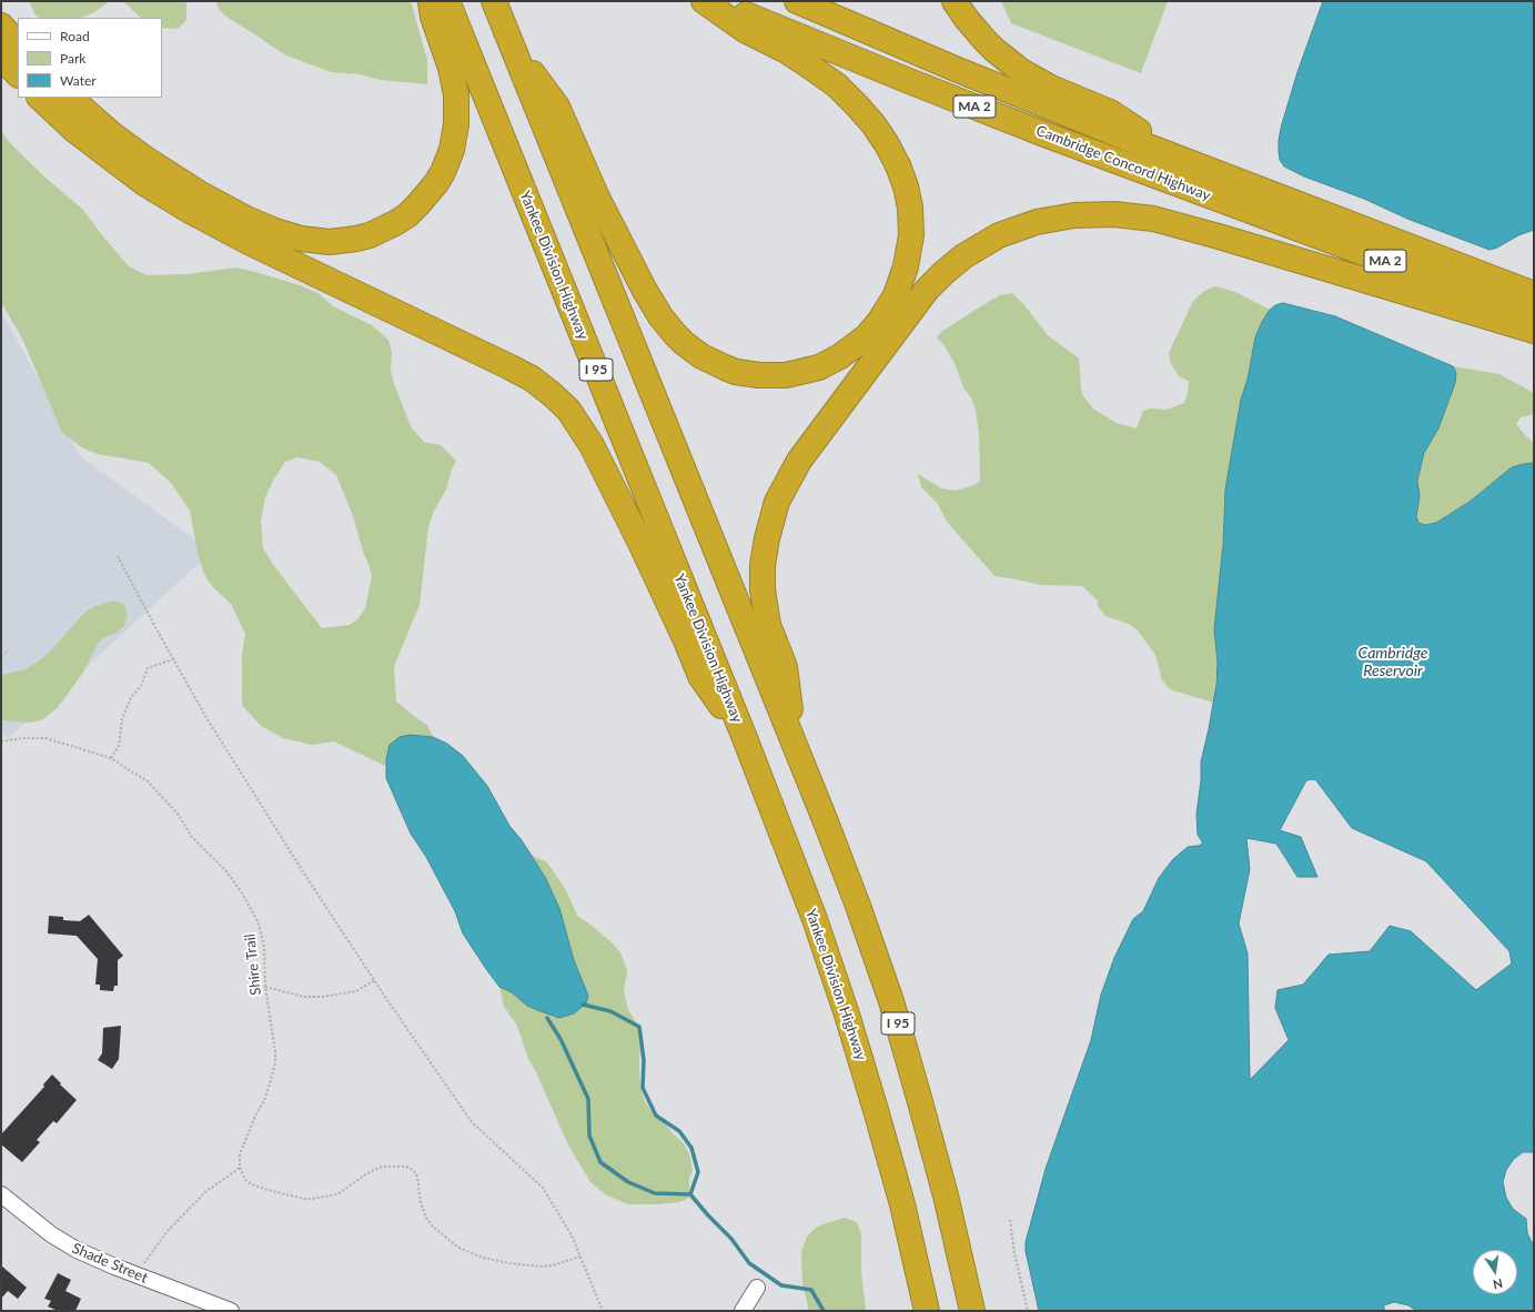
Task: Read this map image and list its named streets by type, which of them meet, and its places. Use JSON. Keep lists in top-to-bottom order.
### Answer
{
  "streets": {
    "highway": [
      "MA 2",
      "Cambridge Concord Highway",
      "Yankee Division Highway",
      "I 95"
    ],
    "street": ["Shade Street"],
    "path": ["Shire Trail"]
  },
  "water": ["Cambridge Reservoir"],
  "legend": ["Road", "Park", "Water"],
  "north": "bottom"
}
